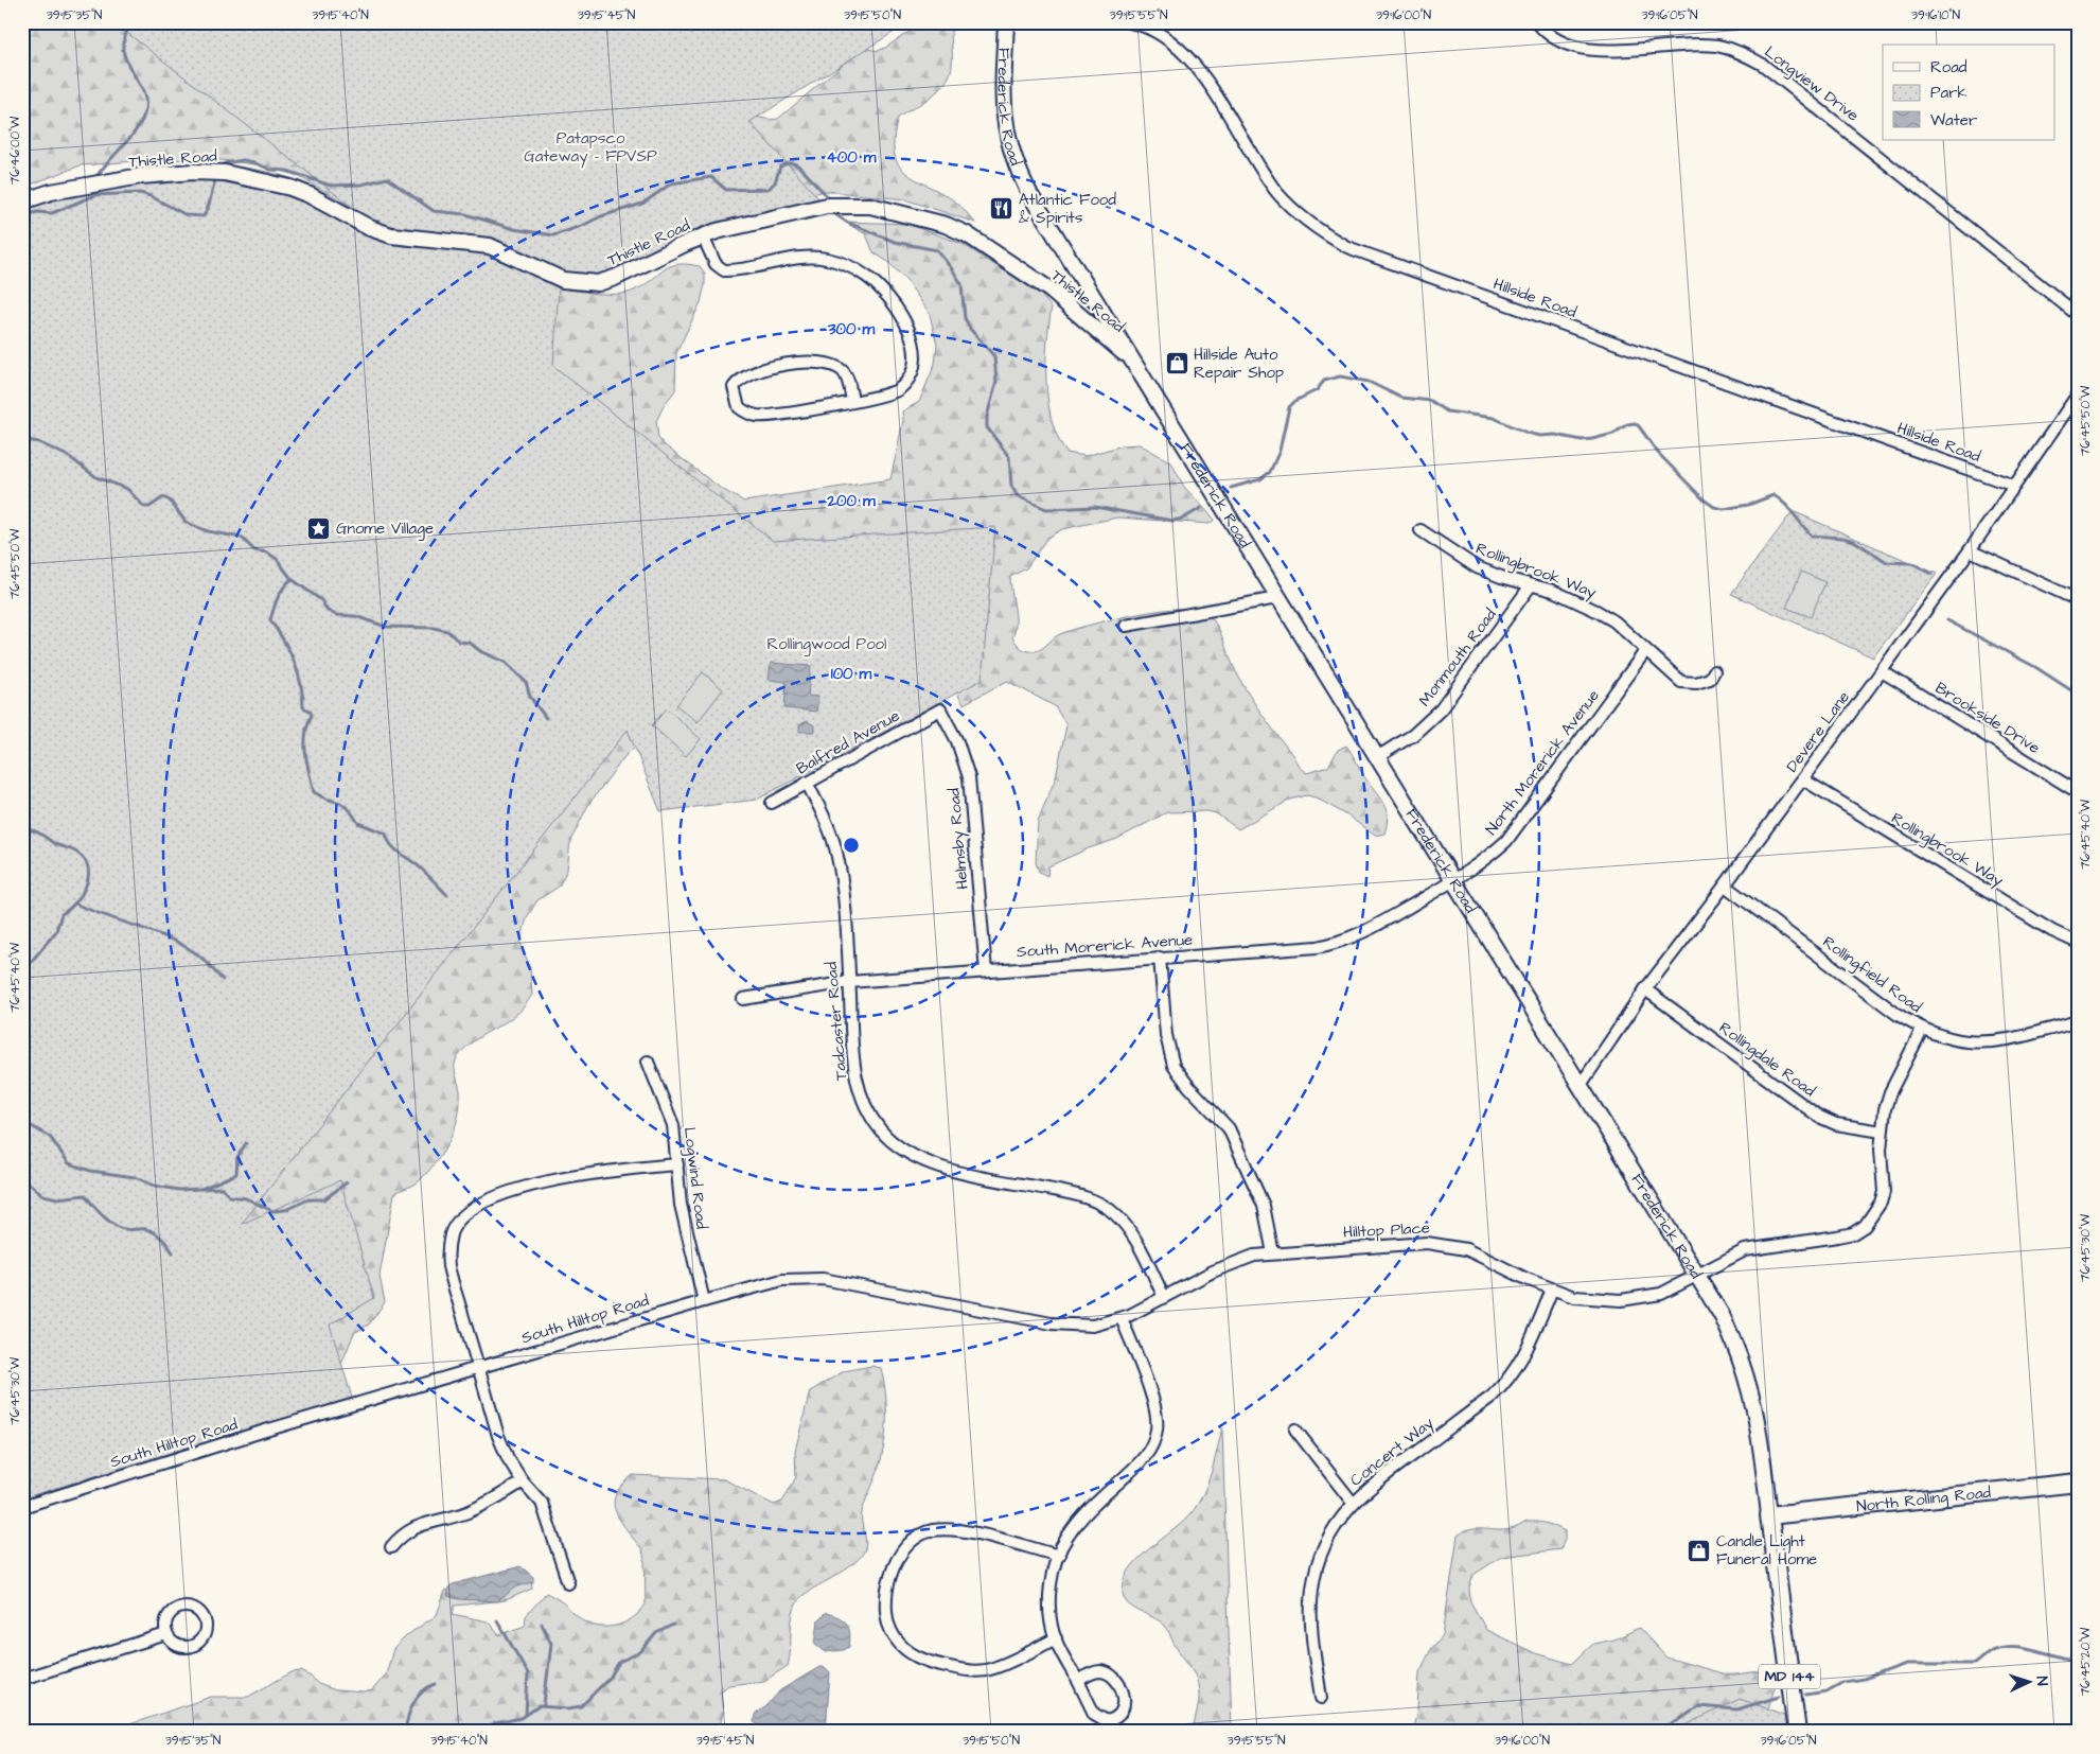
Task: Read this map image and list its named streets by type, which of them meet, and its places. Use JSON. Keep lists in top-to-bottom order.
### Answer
{
  "streets": {
    "main road": [
      "Frederick Road",
      "Thistle Road",
      "North Rolling Road",
      "MD 144"
    ],
    "street": [
      "Longview Drive",
      "Hillside Road",
      "Rollingbrook Way",
      "Monmouth Road",
      "Brookside Drive",
      "Devere Lane",
      "Balfred Avenue",
      "North Morerick Avenue",
      "Helmsby Road",
      "South Morerick Avenue",
      "Rollingfield Road",
      "Tadcaster Road",
      "Rollingdale Road",
      "Logwind Road",
      "Hilltop Place",
      "South Hilltop Road",
      "Concert Way"
    ]
  },
  "crossings": [
    ["Frederick Road", "Thistle Road"],
    ["Frederick Road", "Monmouth Road"],
    ["Frederick Road", "Devere Lane"],
    ["Frederick Road", "North Morerick Avenue"],
    ["Frederick Road", "South Morerick Avenue"],
    ["Frederick Road", "Hilltop Place"],
    ["Frederick Road", "North Rolling Road"],
    ["Hillside Road", "Devere Lane"],
    ["Rollingbrook Way", "Monmouth Road"],
    ["Rollingbrook Way", "Devere Lane"],
    ["Rollingbrook Way", "North Morerick Avenue"],
    ["Brookside Drive", "Devere Lane"],
    ["Devere Lane", "Rollingfield Road"],
    ["Devere Lane", "Rollingdale Road"],
    ["Balfred Avenue", "Helmsby Road"],
    ["Balfred Avenue", "Tadcaster Road"],
    ["North Morerick Avenue", "South Morerick Avenue"],
    ["Helmsby Road", "South Morerick Avenue"],
    ["South Morerick Avenue", "Tadcaster Road"],
    ["Rollingfield Road", "Hilltop Place"],
    ["Tadcaster Road", "Hilltop Place"],
    ["Tadcaster Road", "South Hilltop Road"],
    ["Rollingdale Road", "Hilltop Place"],
    ["Logwind Road", "South Hilltop Road"],
    ["Hilltop Place", "South Hilltop Road"],
    ["Hilltop Place", "Concert Way"]
  ],
  "parks": ["Patapsco Gateway - FPVSP", "Rollingwood Pool"],
  "places": {
    "restaurant": ["Atlantic Food & Spirits"],
    "shop": ["Hillside Auto Repair Shop", "Candle Light Funeral Home"],
    "place": ["Gnome Village"]
  },
  "legend": ["Road", "Park", "Water"],
  "north": "right",
  "coordinates": [
    "39°15'35\"N",
    "39°15'40\"N",
    "39°15'45\"N",
    "39°15'50\"N",
    "39°15'55\"N",
    "39°16'00\"N",
    "39°16'05\"N",
    "39°16'10\"N",
    "76°46'00\"W",
    "76°45'50\"W",
    "76°45'40\"W",
    "76°45'30\"W",
    "76°45'20\"W"
  ],
  "rings": [
    "400 m",
    "300 m",
    "200 m",
    "100 m"
  ]
}
